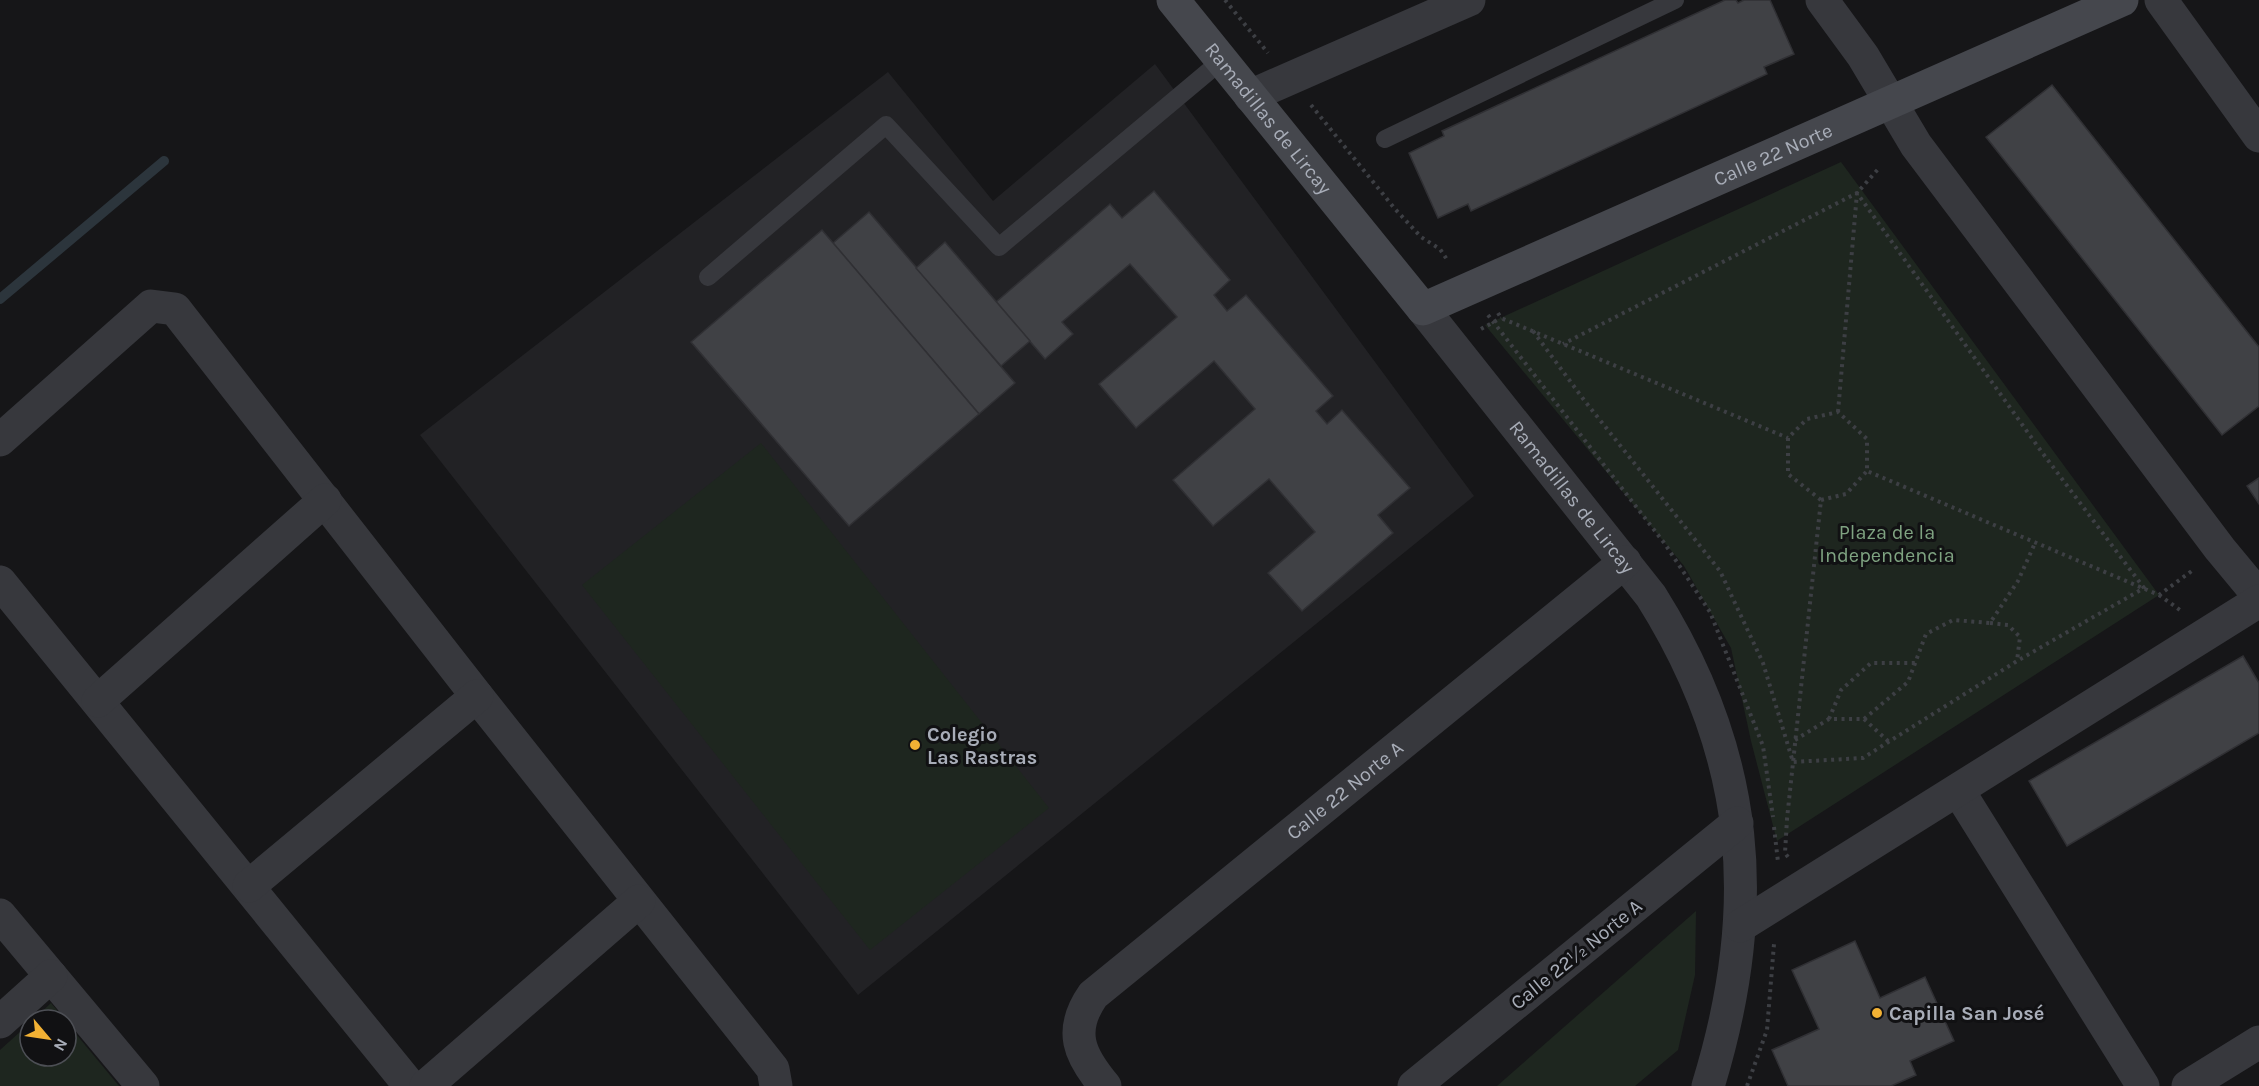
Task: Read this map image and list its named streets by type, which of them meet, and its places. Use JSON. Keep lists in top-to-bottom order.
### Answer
{
  "streets": {
    "street": [
      "Ramadillas de Lircay",
      "Calle 22 Norte",
      "Calle 22 Norte A",
      "Calle 22½ Norte A"
    ]
  },
  "crossings": [
    ["Ramadillas de Lircay", "Calle 22 Norte"],
    ["Ramadillas de Lircay", "Calle 22 Norte A"],
    ["Ramadillas de Lircay", "Calle 22½ Norte A"]
  ],
  "parks": ["Plaza de la Independencia"],
  "places": ["Colegio Las Rastras", "Capilla San José"],
  "north": "bottom right"
}
